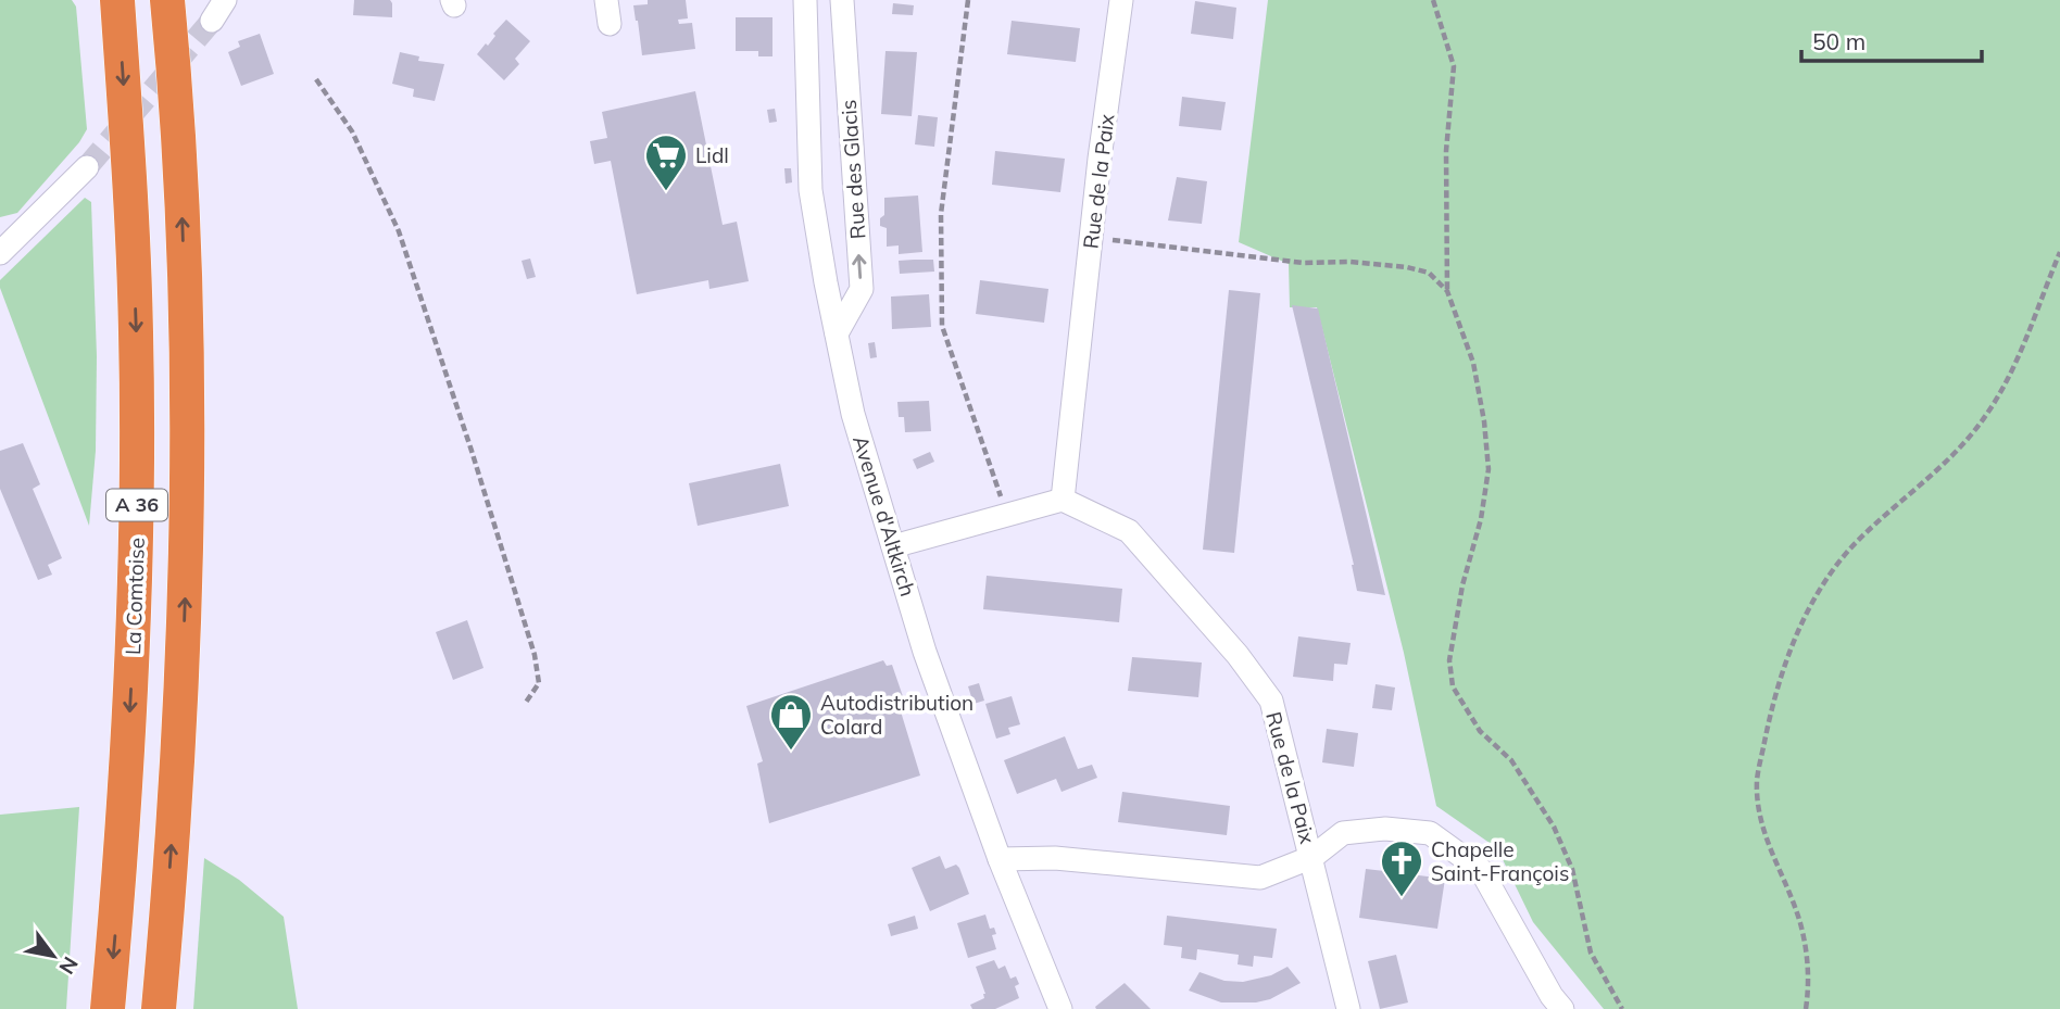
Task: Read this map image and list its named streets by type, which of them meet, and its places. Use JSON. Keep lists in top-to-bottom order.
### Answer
{
  "streets": {
    "highway": ["A 36", "La Comtoise"],
    "street": ["Rue des Glacis", "Rue de la Paix", "Avenue d'Altkirch"]
  },
  "crossings": [
    ["Rue des Glacis", "Avenue d'Altkirch"]
  ],
  "one_way": ["Rue des Glacis"],
  "places": {
    "supermarket": ["Lidl"],
    "shop": ["Autodistribution Colard"],
    "church": ["Chapelle Saint-François"]
  },
  "scale_bar": "50 m",
  "north": "bottom right"
}
